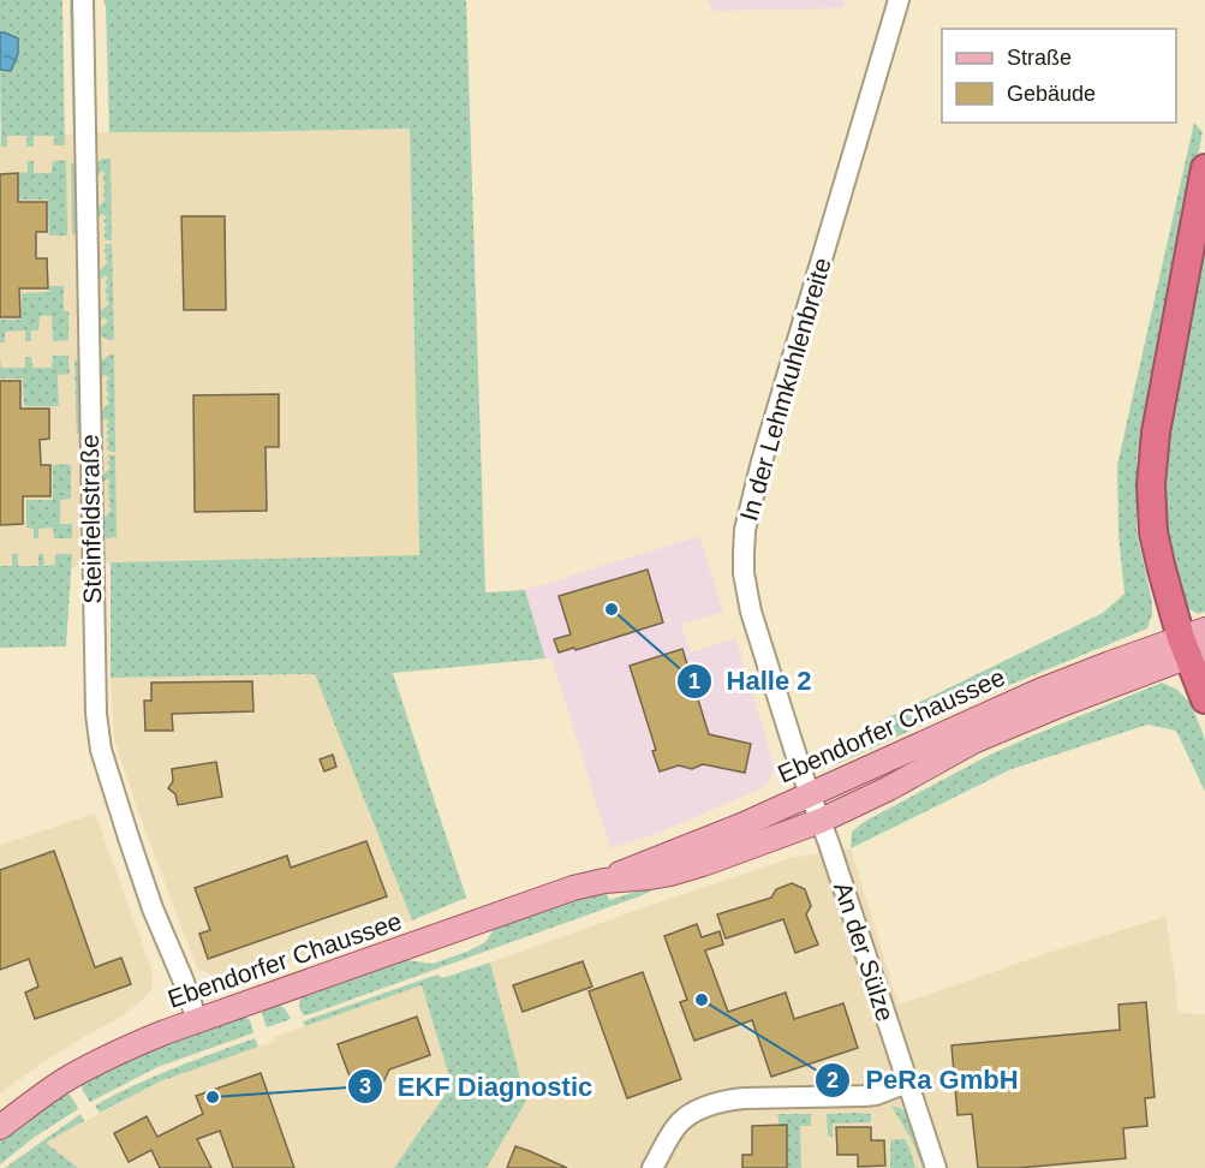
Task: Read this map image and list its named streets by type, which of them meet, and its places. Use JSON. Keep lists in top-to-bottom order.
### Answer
{
  "streets": {
    "main road": ["Ebendorfer Chaussee"],
    "street": ["In der Lehmkuhlenbreite", "Steinfeldstraße", "An der Sülze"]
  },
  "crossings": [
    ["In der Lehmkuhlenbreite", "Ebendorfer Chaussee"],
    ["In der Lehmkuhlenbreite", "An der Sülze"],
    ["Steinfeldstraße", "Ebendorfer Chaussee"],
    ["Ebendorfer Chaussee", "An der Sülze"]
  ],
  "places": ["Halle 2", "PeRa GmbH", "EKF Diagnostic"],
  "legend": ["Straße", "Gebäude"]
}
